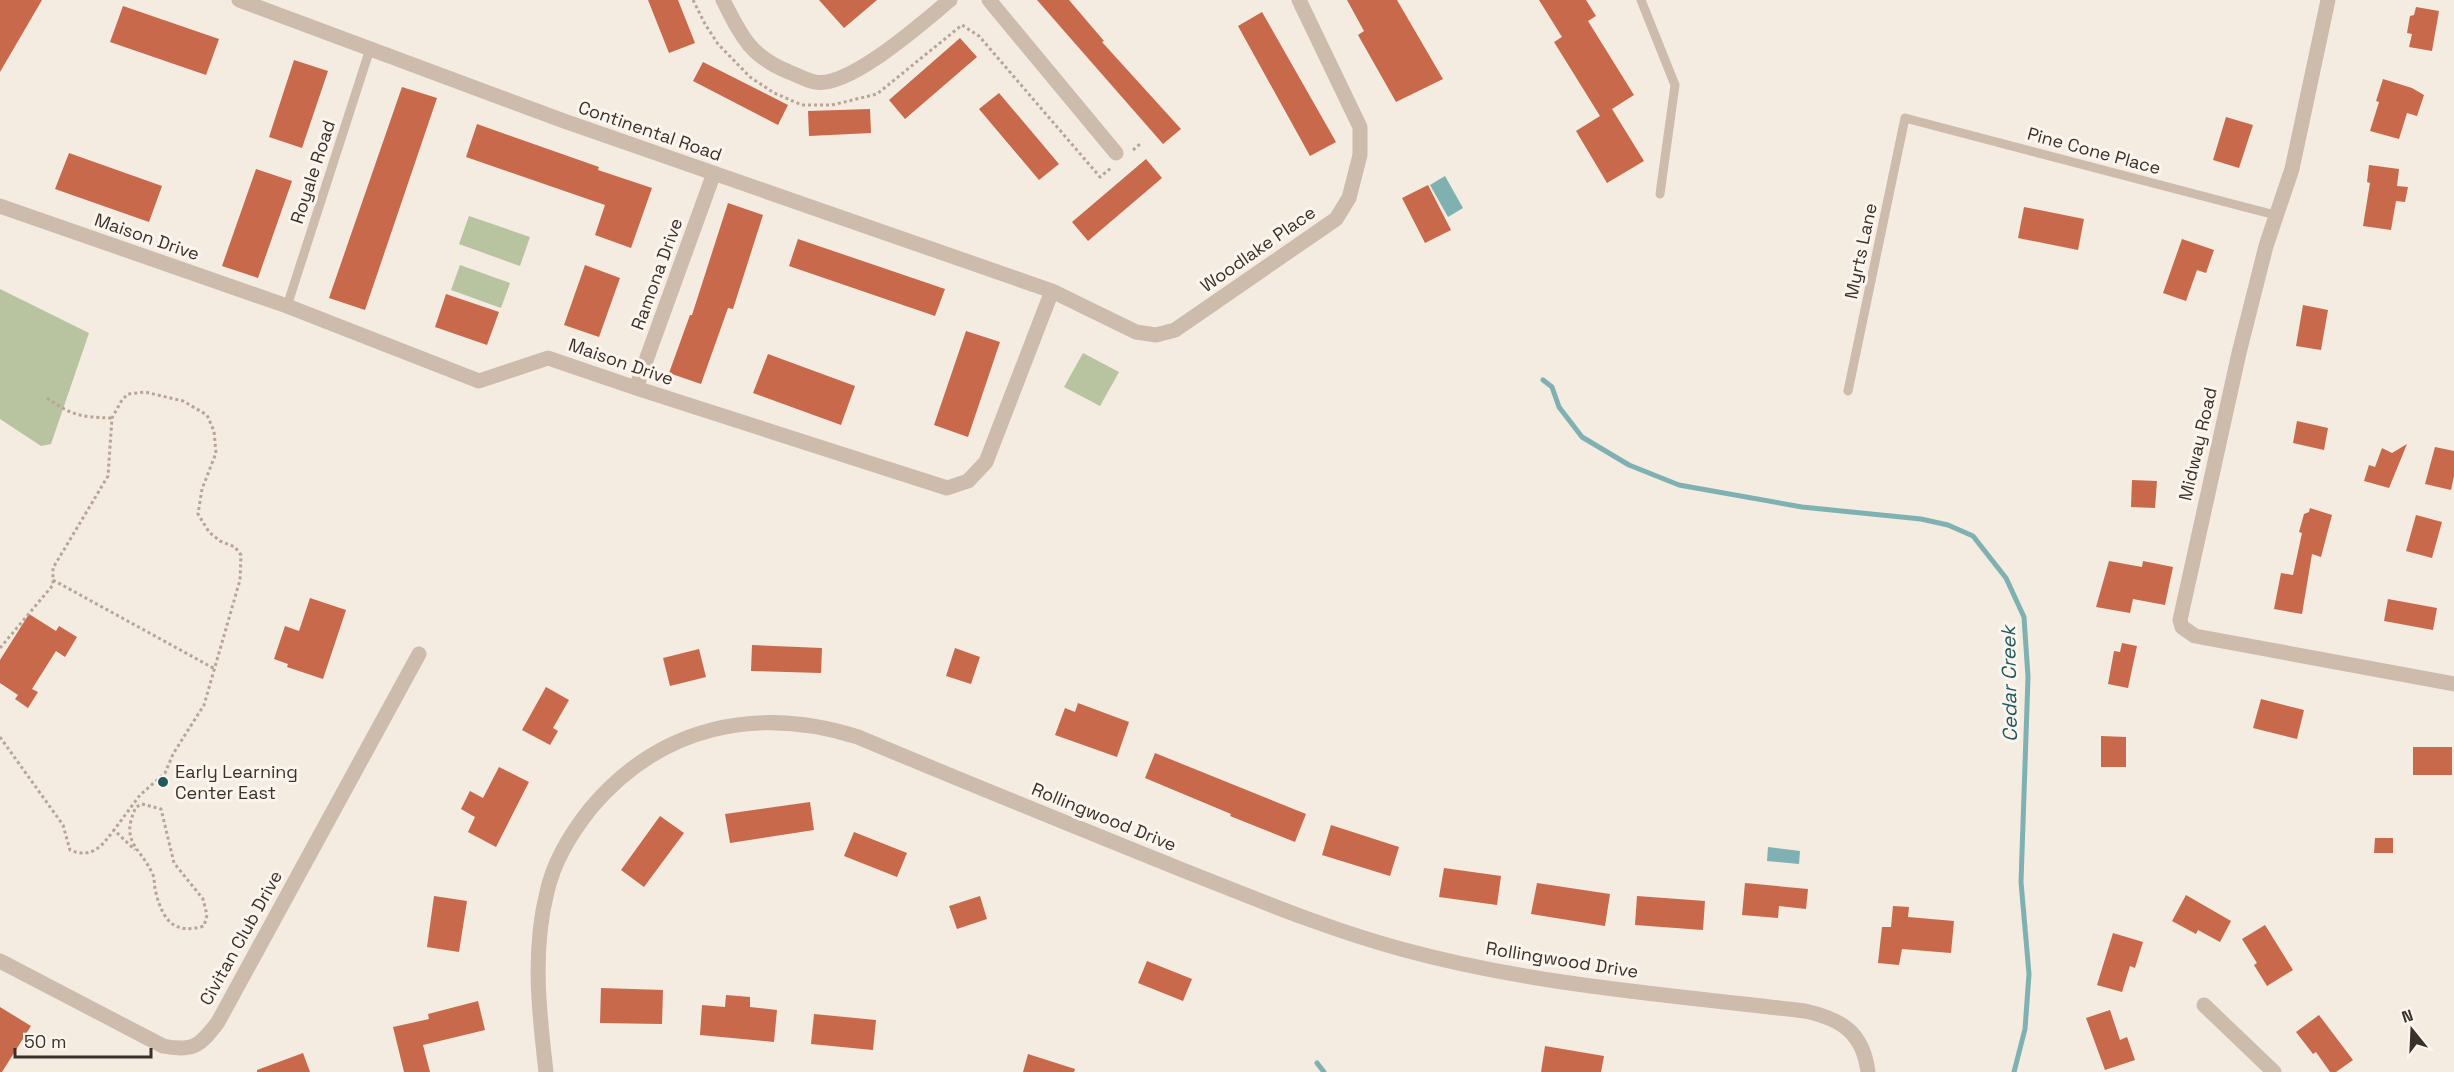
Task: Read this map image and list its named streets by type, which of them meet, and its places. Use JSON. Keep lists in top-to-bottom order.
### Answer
{
  "streets": {
    "street": [
      "Continental Road",
      "Maison Drive",
      "Woodlake Place",
      "Ramona Drive",
      "Midway Road",
      "Rollingwood Drive",
      "Civitan Club Drive"
    ],
    "lane": ["Pine Cone Place", "Royale Road", "Myrts Lane"]
  },
  "crossings": [
    ["Continental Road", "Royale Road"],
    ["Continental Road", "Maison Drive"],
    ["Continental Road", "Woodlake Place"],
    ["Continental Road", "Ramona Drive"],
    ["Pine Cone Place", "Myrts Lane"],
    ["Pine Cone Place", "Midway Road"],
    ["Royale Road", "Maison Drive"],
    ["Maison Drive", "Woodlake Place"],
    ["Maison Drive", "Ramona Drive"]
  ],
  "water": ["Cedar Creek"],
  "places": ["Early Learning Center East"],
  "scale_bar": "50 m",
  "north": "top"
}
